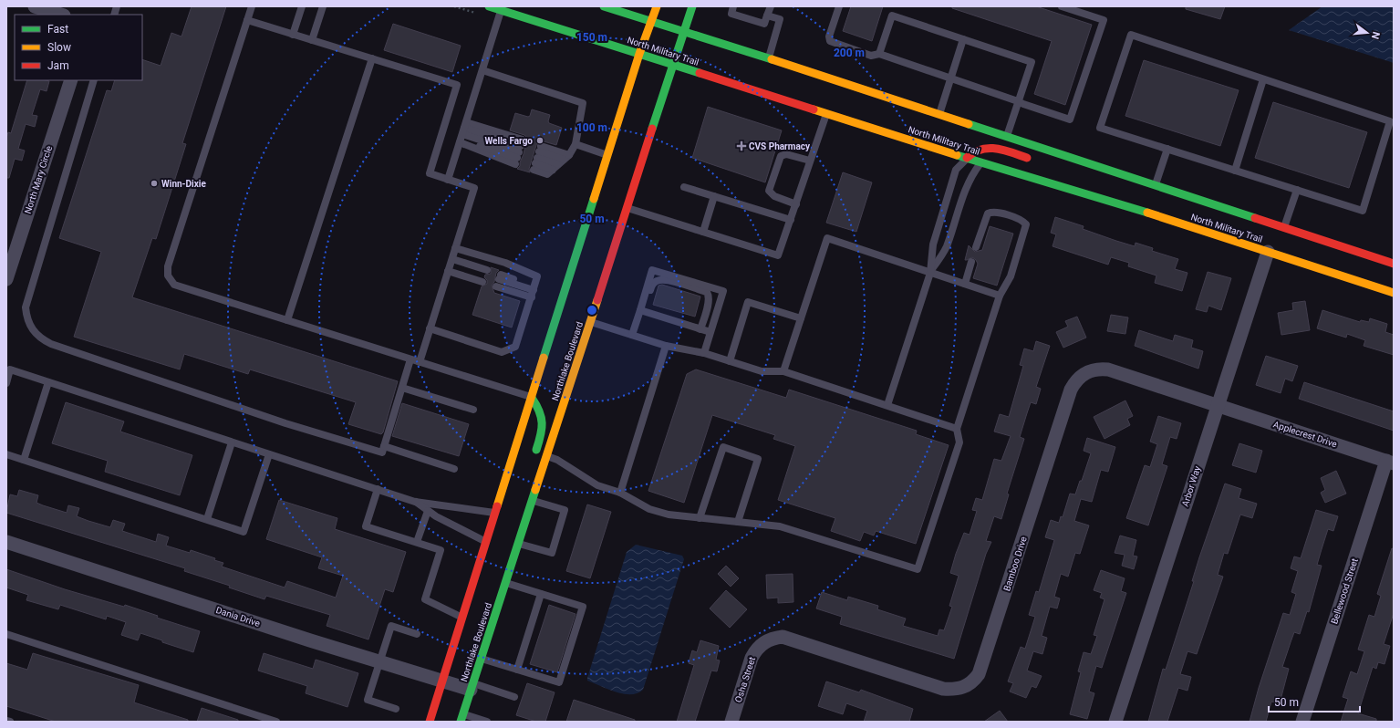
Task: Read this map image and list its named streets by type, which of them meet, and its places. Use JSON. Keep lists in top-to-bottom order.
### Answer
{
  "streets": {
    "main road": ["North Military Trail", "Northlake Boulevard"],
    "street": [
      "North Mary Circle",
      "Applecrest Drive",
      "Arbor Way",
      "Bamboo Drive",
      "Bellewood Street",
      "Dania Drive",
      "Osha Street"
    ]
  },
  "crossings": [
    ["North Military Trail", "Northlake Boulevard"],
    ["North Military Trail", "Arbor Way"],
    ["Northlake Boulevard", "Dania Drive"],
    ["Applecrest Drive", "Arbor Way"],
    ["Applecrest Drive", "Bamboo Drive"],
    ["Applecrest Drive", "Bellewood Street"],
    ["Arbor Way", "Bamboo Drive"],
    ["Bamboo Drive", "Osha Street"]
  ],
  "places": {
    "other": ["Wells Fargo", "Winn-Dixie"],
    "health": ["CVS Pharmacy"]
  },
  "legend": ["Fast", "Slow", "Jam"],
  "scale_bar": "50 m",
  "north": "right",
  "rings": [
    "150 m",
    "200 m",
    "100 m",
    "50 m"
  ]
}
